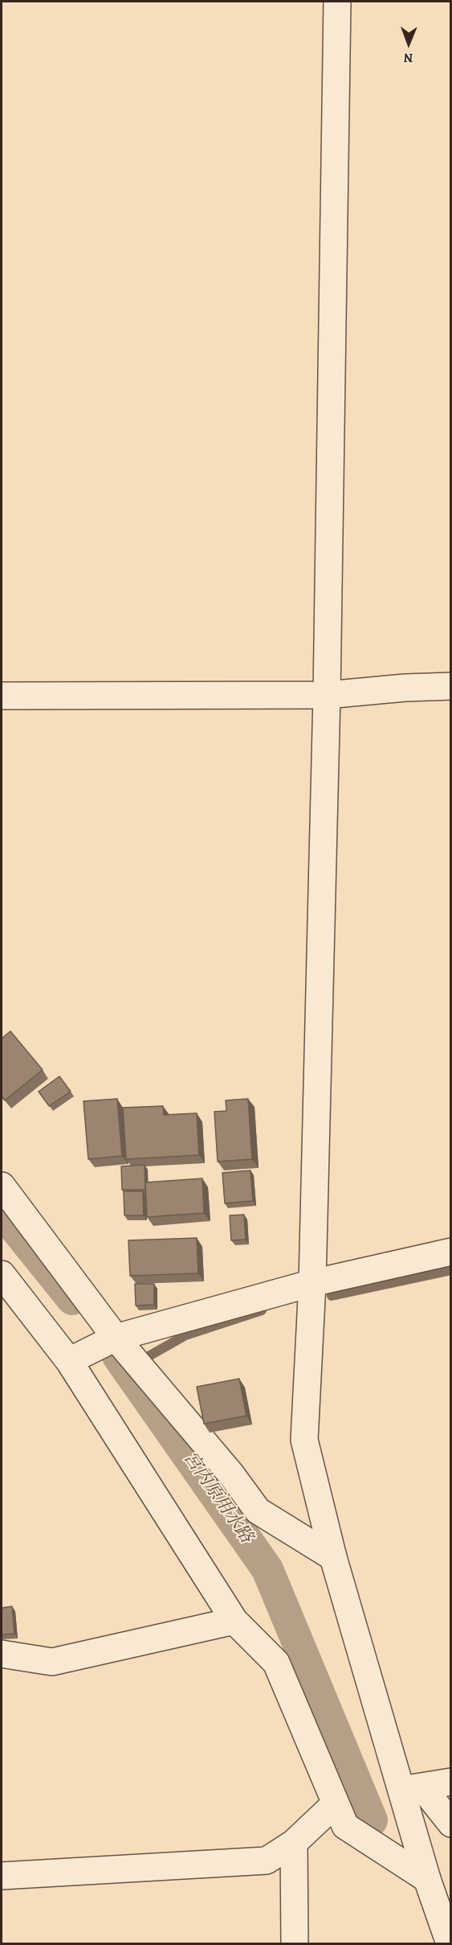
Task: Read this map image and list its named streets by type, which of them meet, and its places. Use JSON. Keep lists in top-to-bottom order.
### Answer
{
  "water": ["宮内原用水路"],
  "north": "bottom"
}
